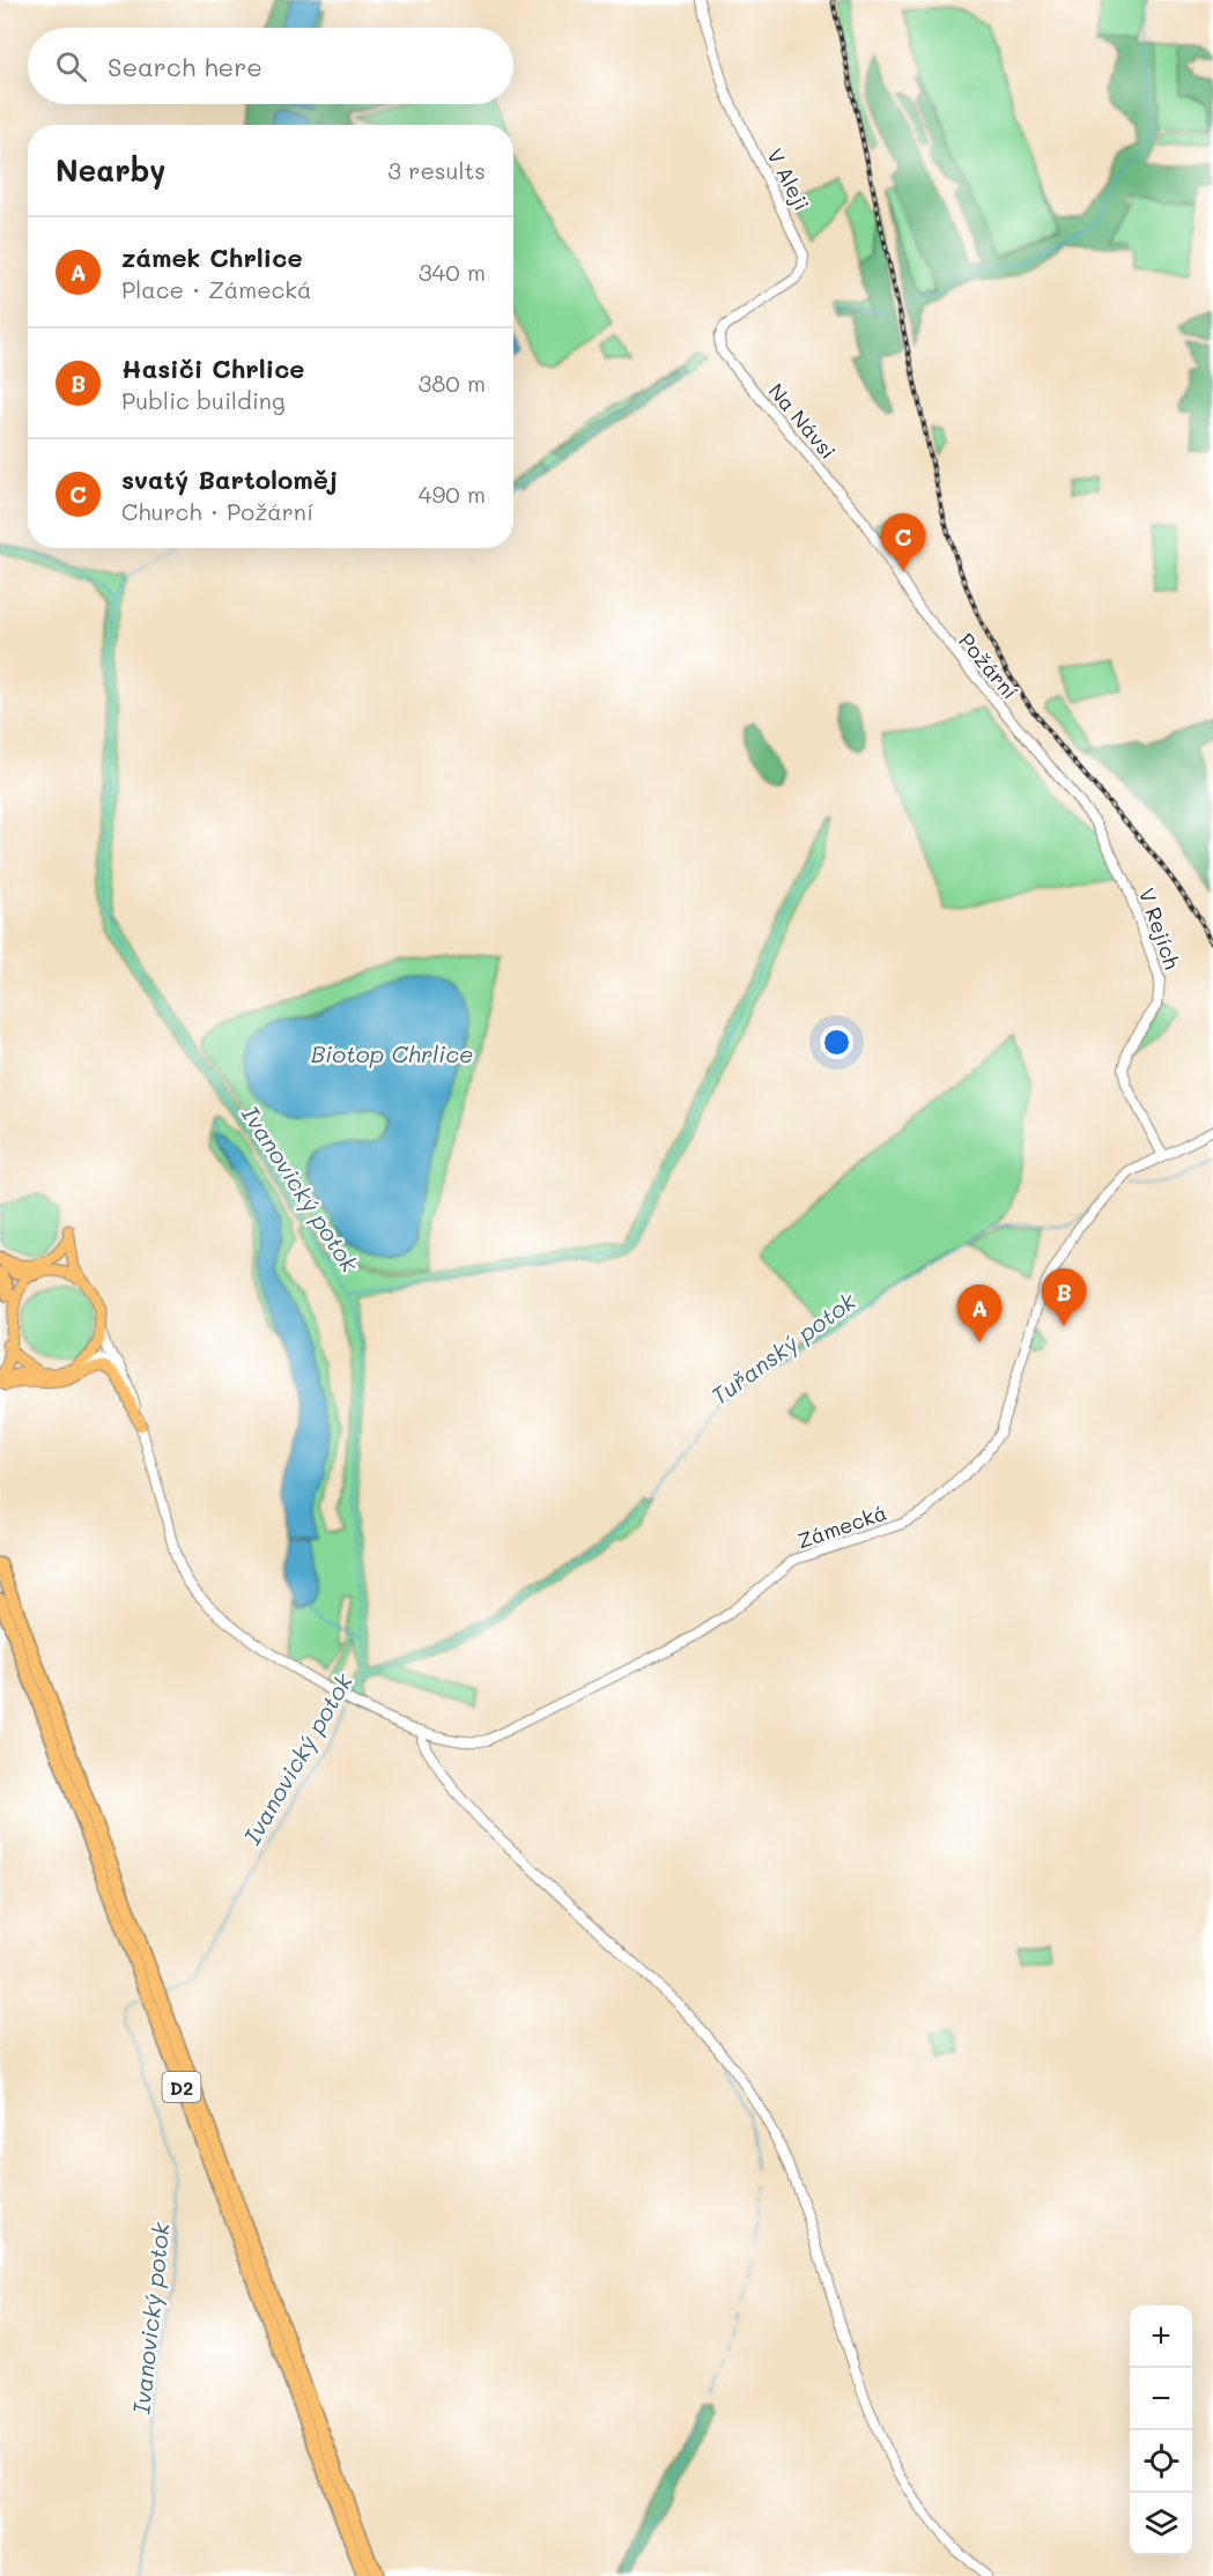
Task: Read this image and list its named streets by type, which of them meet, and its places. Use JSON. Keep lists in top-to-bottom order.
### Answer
{
  "streets": {
    "highway": ["D2"],
    "street": [
      "V Aleji",
      "Na Návsi",
      "Požární",
      "V Rejích",
      "Zámecká"
    ]
  },
  "crossings": [
    ["V Aleji", "Na Návsi"],
    ["Na Návsi", "Požární"],
    ["Požární", "V Rejích"],
    ["V Rejích", "Zámecká"]
  ],
  "water": ["Biotop Chrlice", "Ivanovický potok", "Tuřanský potok"],
  "page": {
    "search": "Search here",
    "heading": ["Nearby", "3 results"],
    "list": [
      {
        "mark": "A",
        "name": "zámek Chrlice",
        "note": "Place · Zámecká",
        "value": "340 m"
      },
      {
        "mark": "B",
        "name": "Hasiči Chrlice",
        "note": "Public building",
        "value": "380 m"
      },
      {
        "mark": "C",
        "name": "svatý Bartoloměj",
        "note": "Church · Požární",
        "value": "490 m"
      }
    ],
    "pins": ["C", "B", "A"],
    "map_buttons": ["+", "−"]
  }
}
